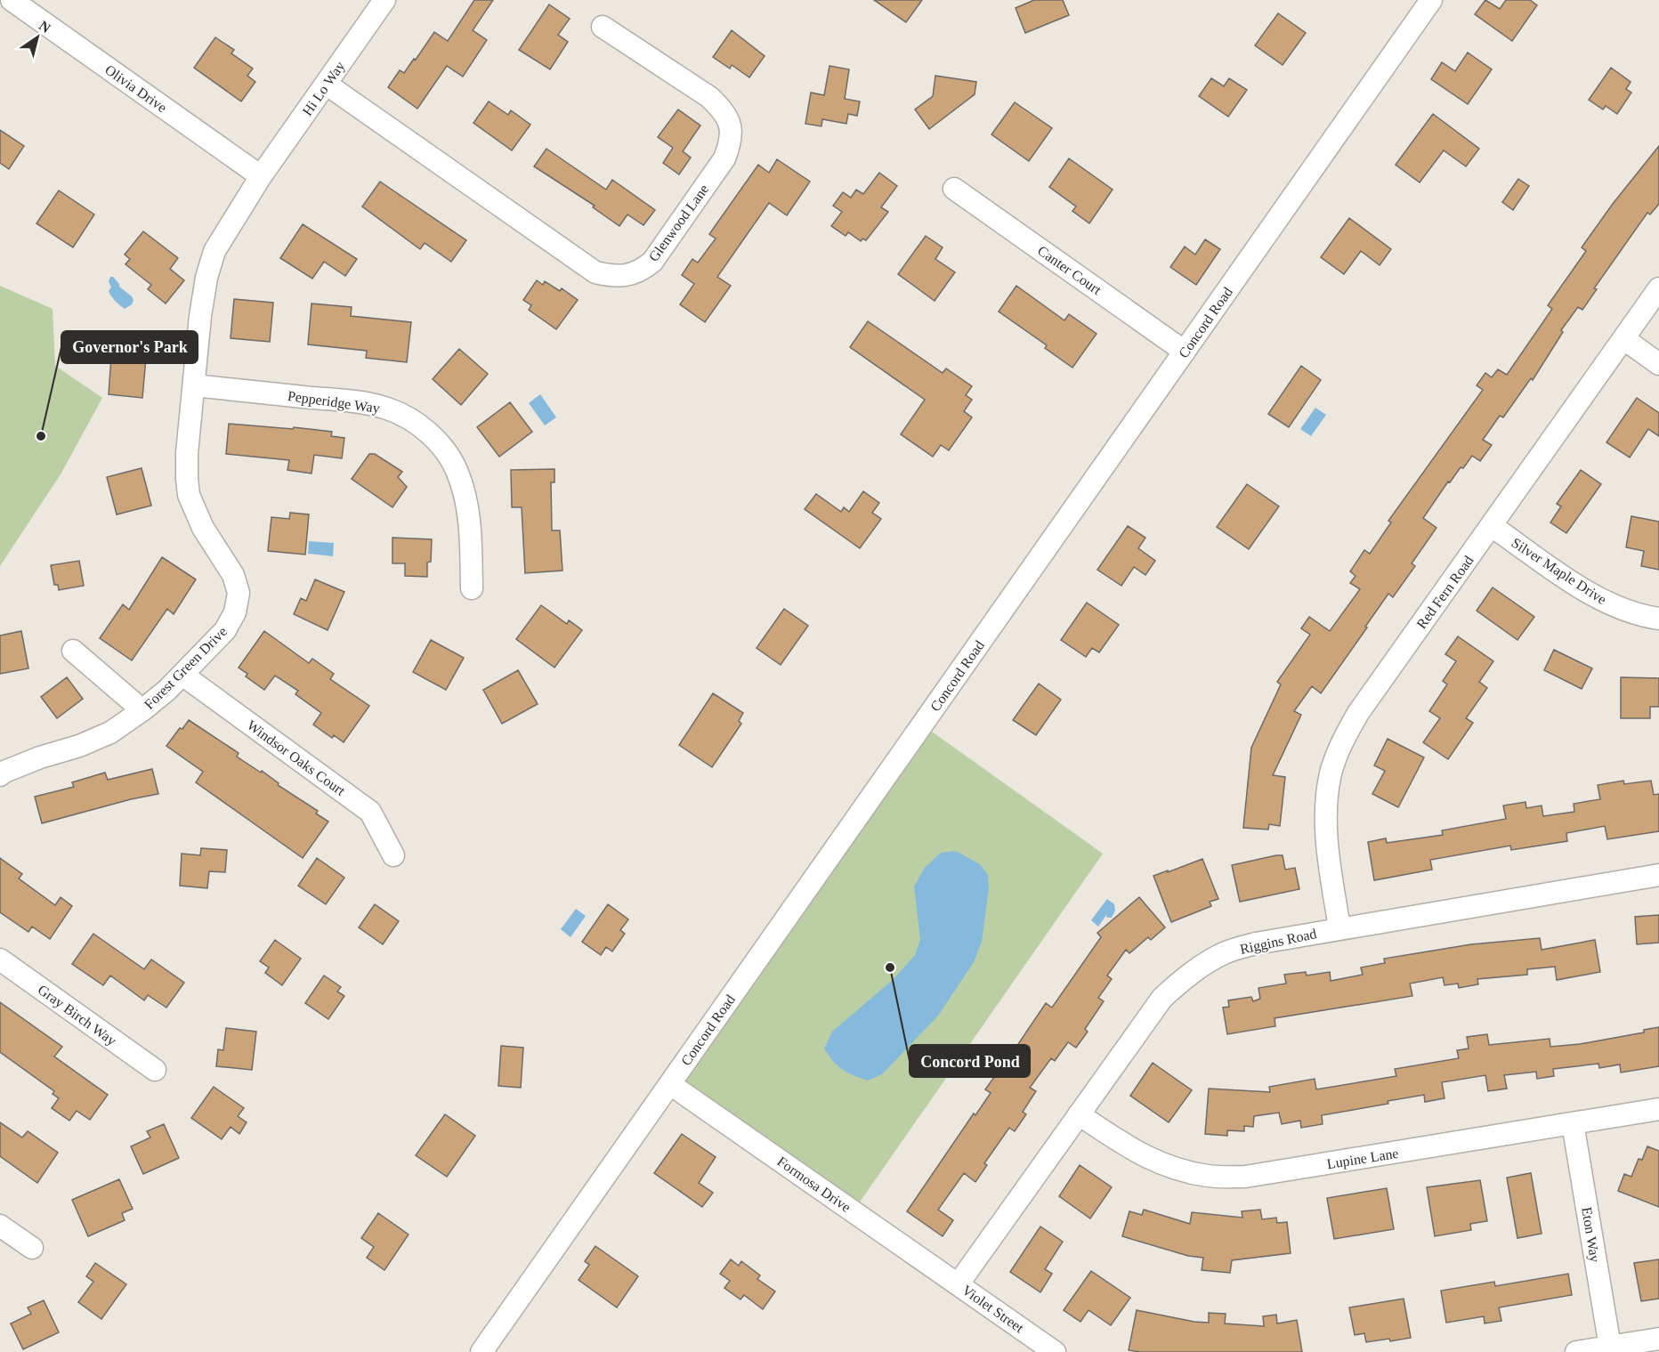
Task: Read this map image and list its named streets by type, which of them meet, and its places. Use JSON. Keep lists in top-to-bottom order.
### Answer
{
  "streets": {
    "street": [
      "Olivia Drive",
      "Hi Lo Way",
      "Glenwood Lane",
      "Canter Court",
      "Concord Road",
      "Pepperidge Way",
      "Silver Maple Drive",
      "Red Fern Road",
      "Forest Green Drive",
      "Windsor Oaks Court",
      "Riggins Road",
      "Gray Birch Way",
      "Lupine Lane",
      "Formosa Drive",
      "Eton Way",
      "Violet Street"
    ]
  },
  "crossings": [
    ["Olivia Drive", "Hi Lo Way"],
    ["Olivia Drive", "Forest Green Drive"],
    ["Hi Lo Way", "Glenwood Lane"],
    ["Hi Lo Way", "Forest Green Drive"],
    ["Canter Court", "Concord Road"],
    ["Concord Road", "Formosa Drive"],
    ["Pepperidge Way", "Forest Green Drive"],
    ["Silver Maple Drive", "Red Fern Road"],
    ["Red Fern Road", "Riggins Road"],
    ["Forest Green Drive", "Windsor Oaks Court"],
    ["Riggins Road", "Lupine Lane"],
    ["Riggins Road", "Formosa Drive"],
    ["Riggins Road", "Violet Street"],
    ["Lupine Lane", "Eton Way"],
    ["Formosa Drive", "Violet Street"]
  ],
  "places": ["Governor's Park", "Concord Pond"],
  "north": "top right"
}
